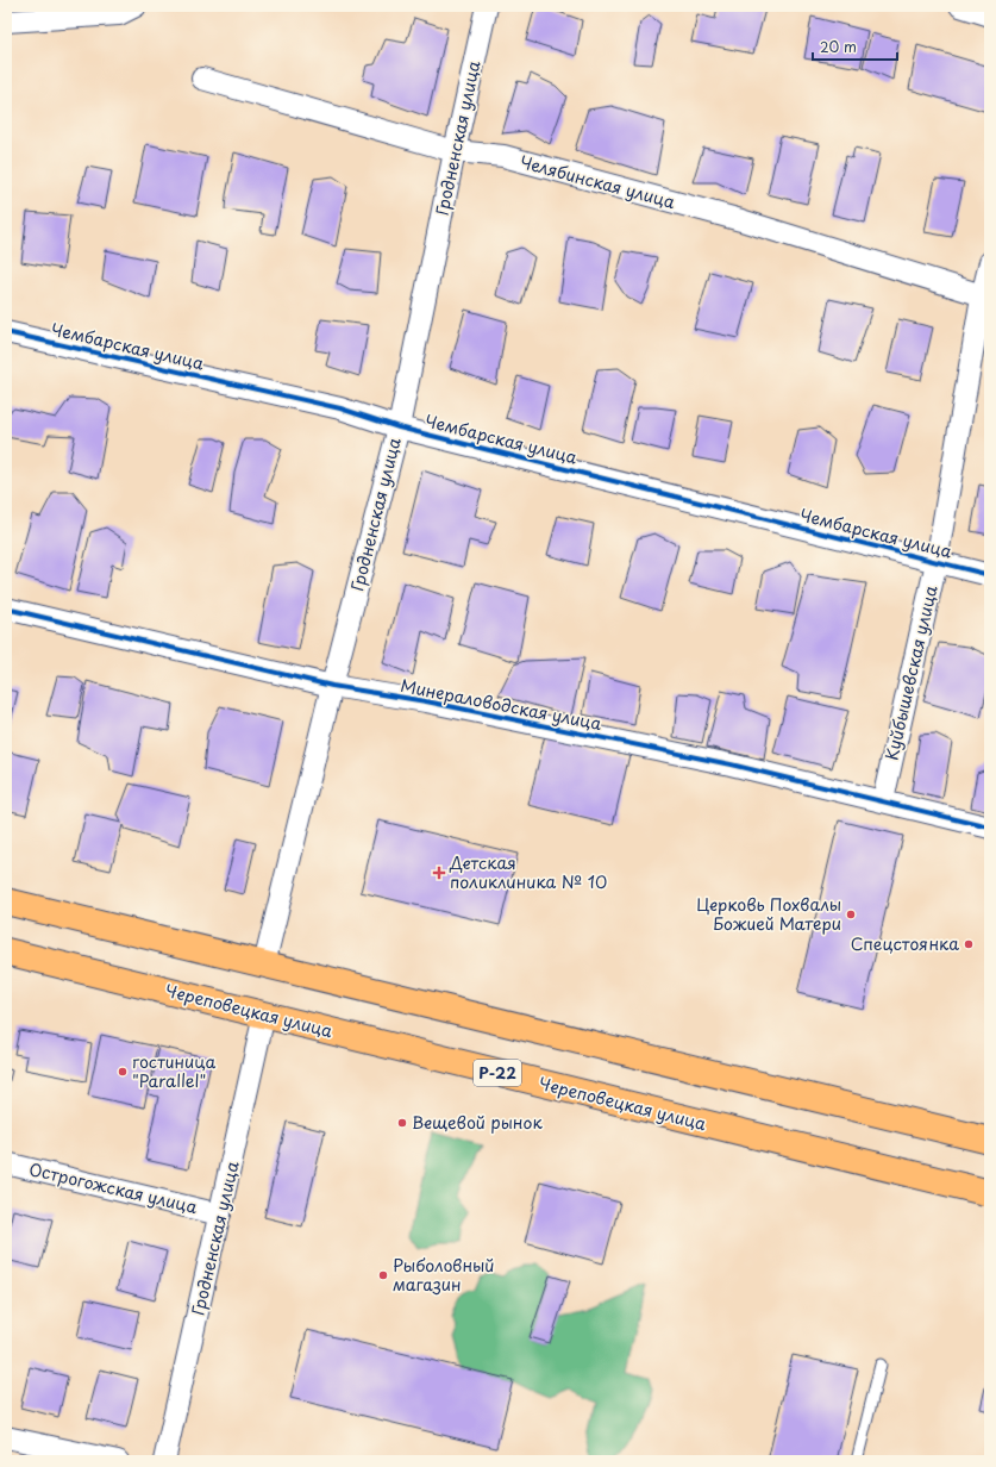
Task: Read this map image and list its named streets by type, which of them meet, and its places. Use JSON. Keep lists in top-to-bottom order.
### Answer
{
  "streets": {
    "highway": ["Череповецкая улица", "Р-22"],
    "street": [
      "Гродненская улица",
      "Челябинская улица",
      "Чембарская улица",
      "Куйбышевская улица",
      "Минераловодская улица",
      "Острогожская улица"
    ]
  },
  "crossings": [
    ["Гродненская улица", "Челябинская улица"],
    ["Гродненская улица", "Чембарская улица"],
    ["Гродненская улица", "Минераловодская улица"],
    ["Гродненская улица", "Череповецкая улица"],
    ["Гродненская улица", "Острогожская улица"],
    ["Челябинская улица", "Куйбышевская улица"],
    ["Чембарская улица", "Куйбышевская улица"],
    ["Куйбышевская улица", "Минераловодская улица"]
  ],
  "places": {
    "health": ["Детская поликлиника № 10"],
    "other": [
      "Церковь Похвалы Божией Матери",
      "Спецстоянка",
      "гостиница \"Parallel\"",
      "Вещевой рынок",
      "Рыболовный магазин"
    ]
  },
  "scale_bar": "20 m"
}
